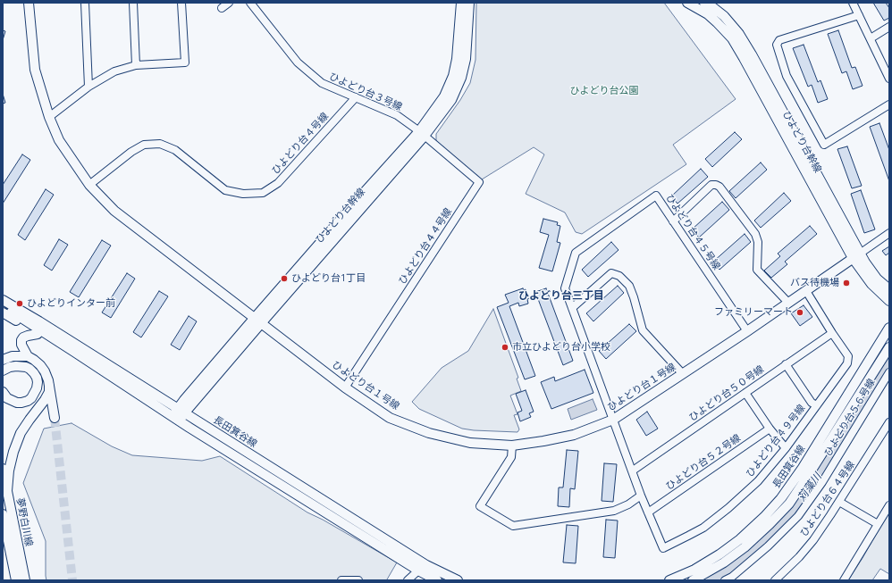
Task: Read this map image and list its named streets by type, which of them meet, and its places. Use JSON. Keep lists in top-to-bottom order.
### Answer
{
  "streets": {
    "street": [
      "ひよどり台３号線",
      "ひよどり台幹線",
      "ひよどり台４号線",
      "ひよどり台４５号線",
      "ひよどり台４４号線",
      "ひよどり台１号線",
      "ひよどり台５０号線",
      "ひよどり台５６号線",
      "長田箕谷線",
      "ひよどり台４９号線",
      "ひよどり台５２号線",
      "ひよどり台６４号線",
      "夢野白川線"
    ]
  },
  "crossings": [
    ["ひよどり台３号線", "ひよどり台幹線"],
    ["ひよどり台３号線", "ひよどり台４号線"],
    ["ひよどり台３号線", "ひよどり台４４号線"],
    ["ひよどり台幹線", "ひよどり台４４号線"],
    ["ひよどり台幹線", "ひよどり台１号線"],
    ["ひよどり台幹線", "長田箕谷線"],
    ["ひよどり台４号線", "ひよどり台１号線"],
    ["ひよどり台４５号線", "ひよどり台１号線"],
    ["ひよどり台４５号線", "ひよどり台４９号線"],
    ["ひよどり台４４号線", "ひよどり台１号線"],
    ["ひよどり台１号線", "ひよどり台４９号線"],
    ["ひよどり台５０号線", "ひよどり台４９号線"],
    ["ひよどり台５６号線", "長田箕谷線"],
    ["ひよどり台４９号線", "ひよどり台５２号線"]
  ],
  "districts": ["ひよどり台三丁目"],
  "water": ["苅藻川"],
  "parks": ["ひよどり台公園"],
  "places": [
    "ひよどり台1丁目",
    "バス待機場",
    "ひよどりインター前",
    "ファミリーマート",
    "市立ひよどり台小学校"
  ]
}
